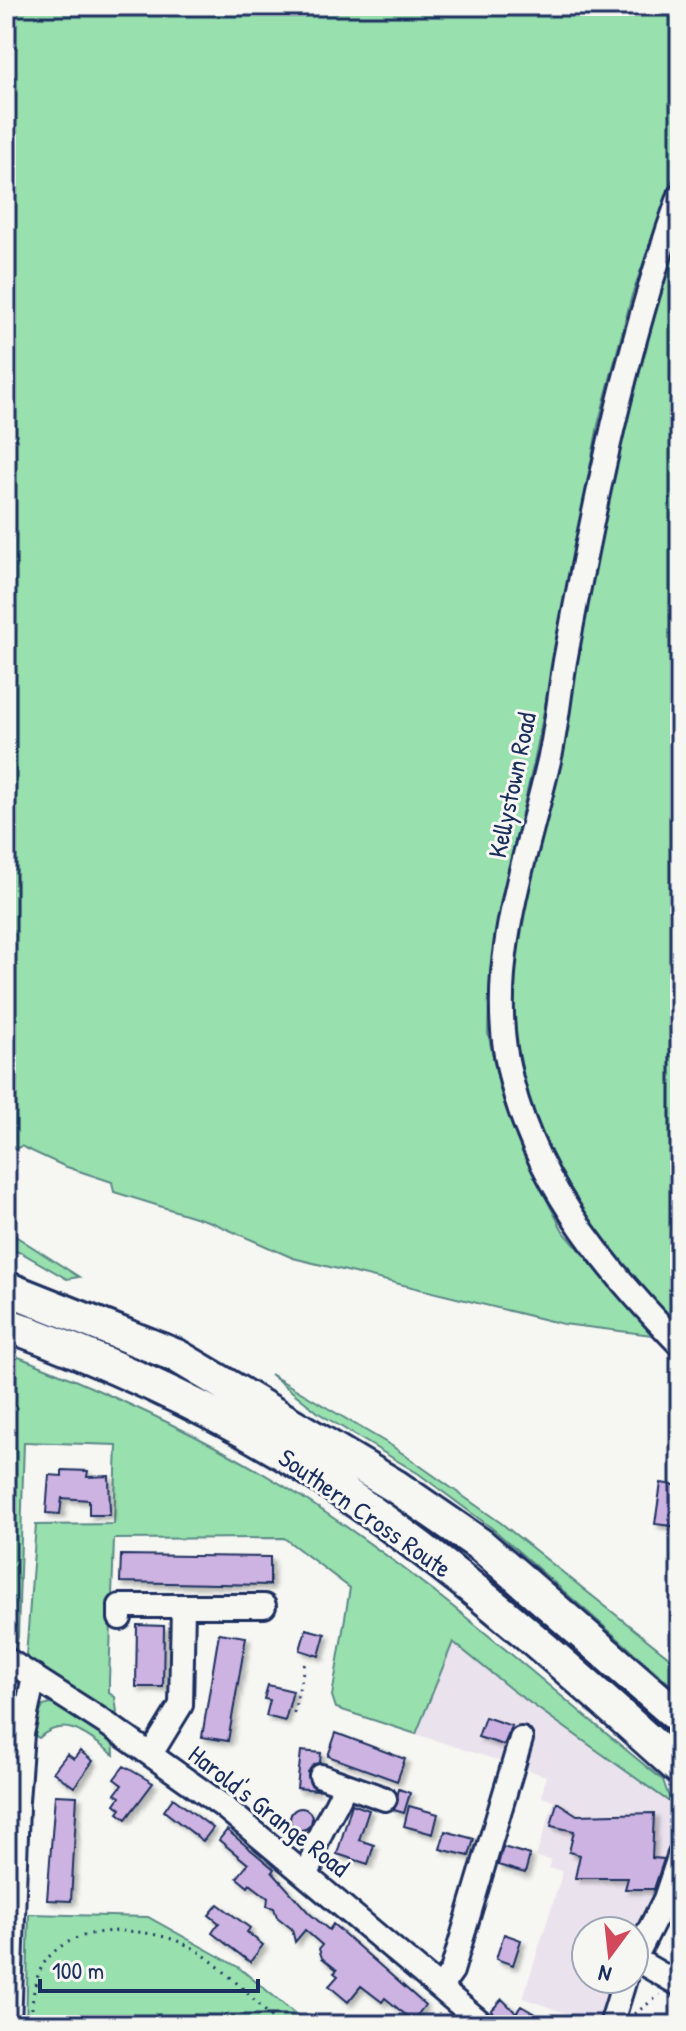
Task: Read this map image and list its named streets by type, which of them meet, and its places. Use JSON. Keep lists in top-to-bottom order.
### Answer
{
  "streets": {
    "highway": ["Southern Cross Route"],
    "street": ["Kellystown Road", "Harold's Grange Road"]
  },
  "scale_bar": "100 m",
  "north": "bottom"
}
